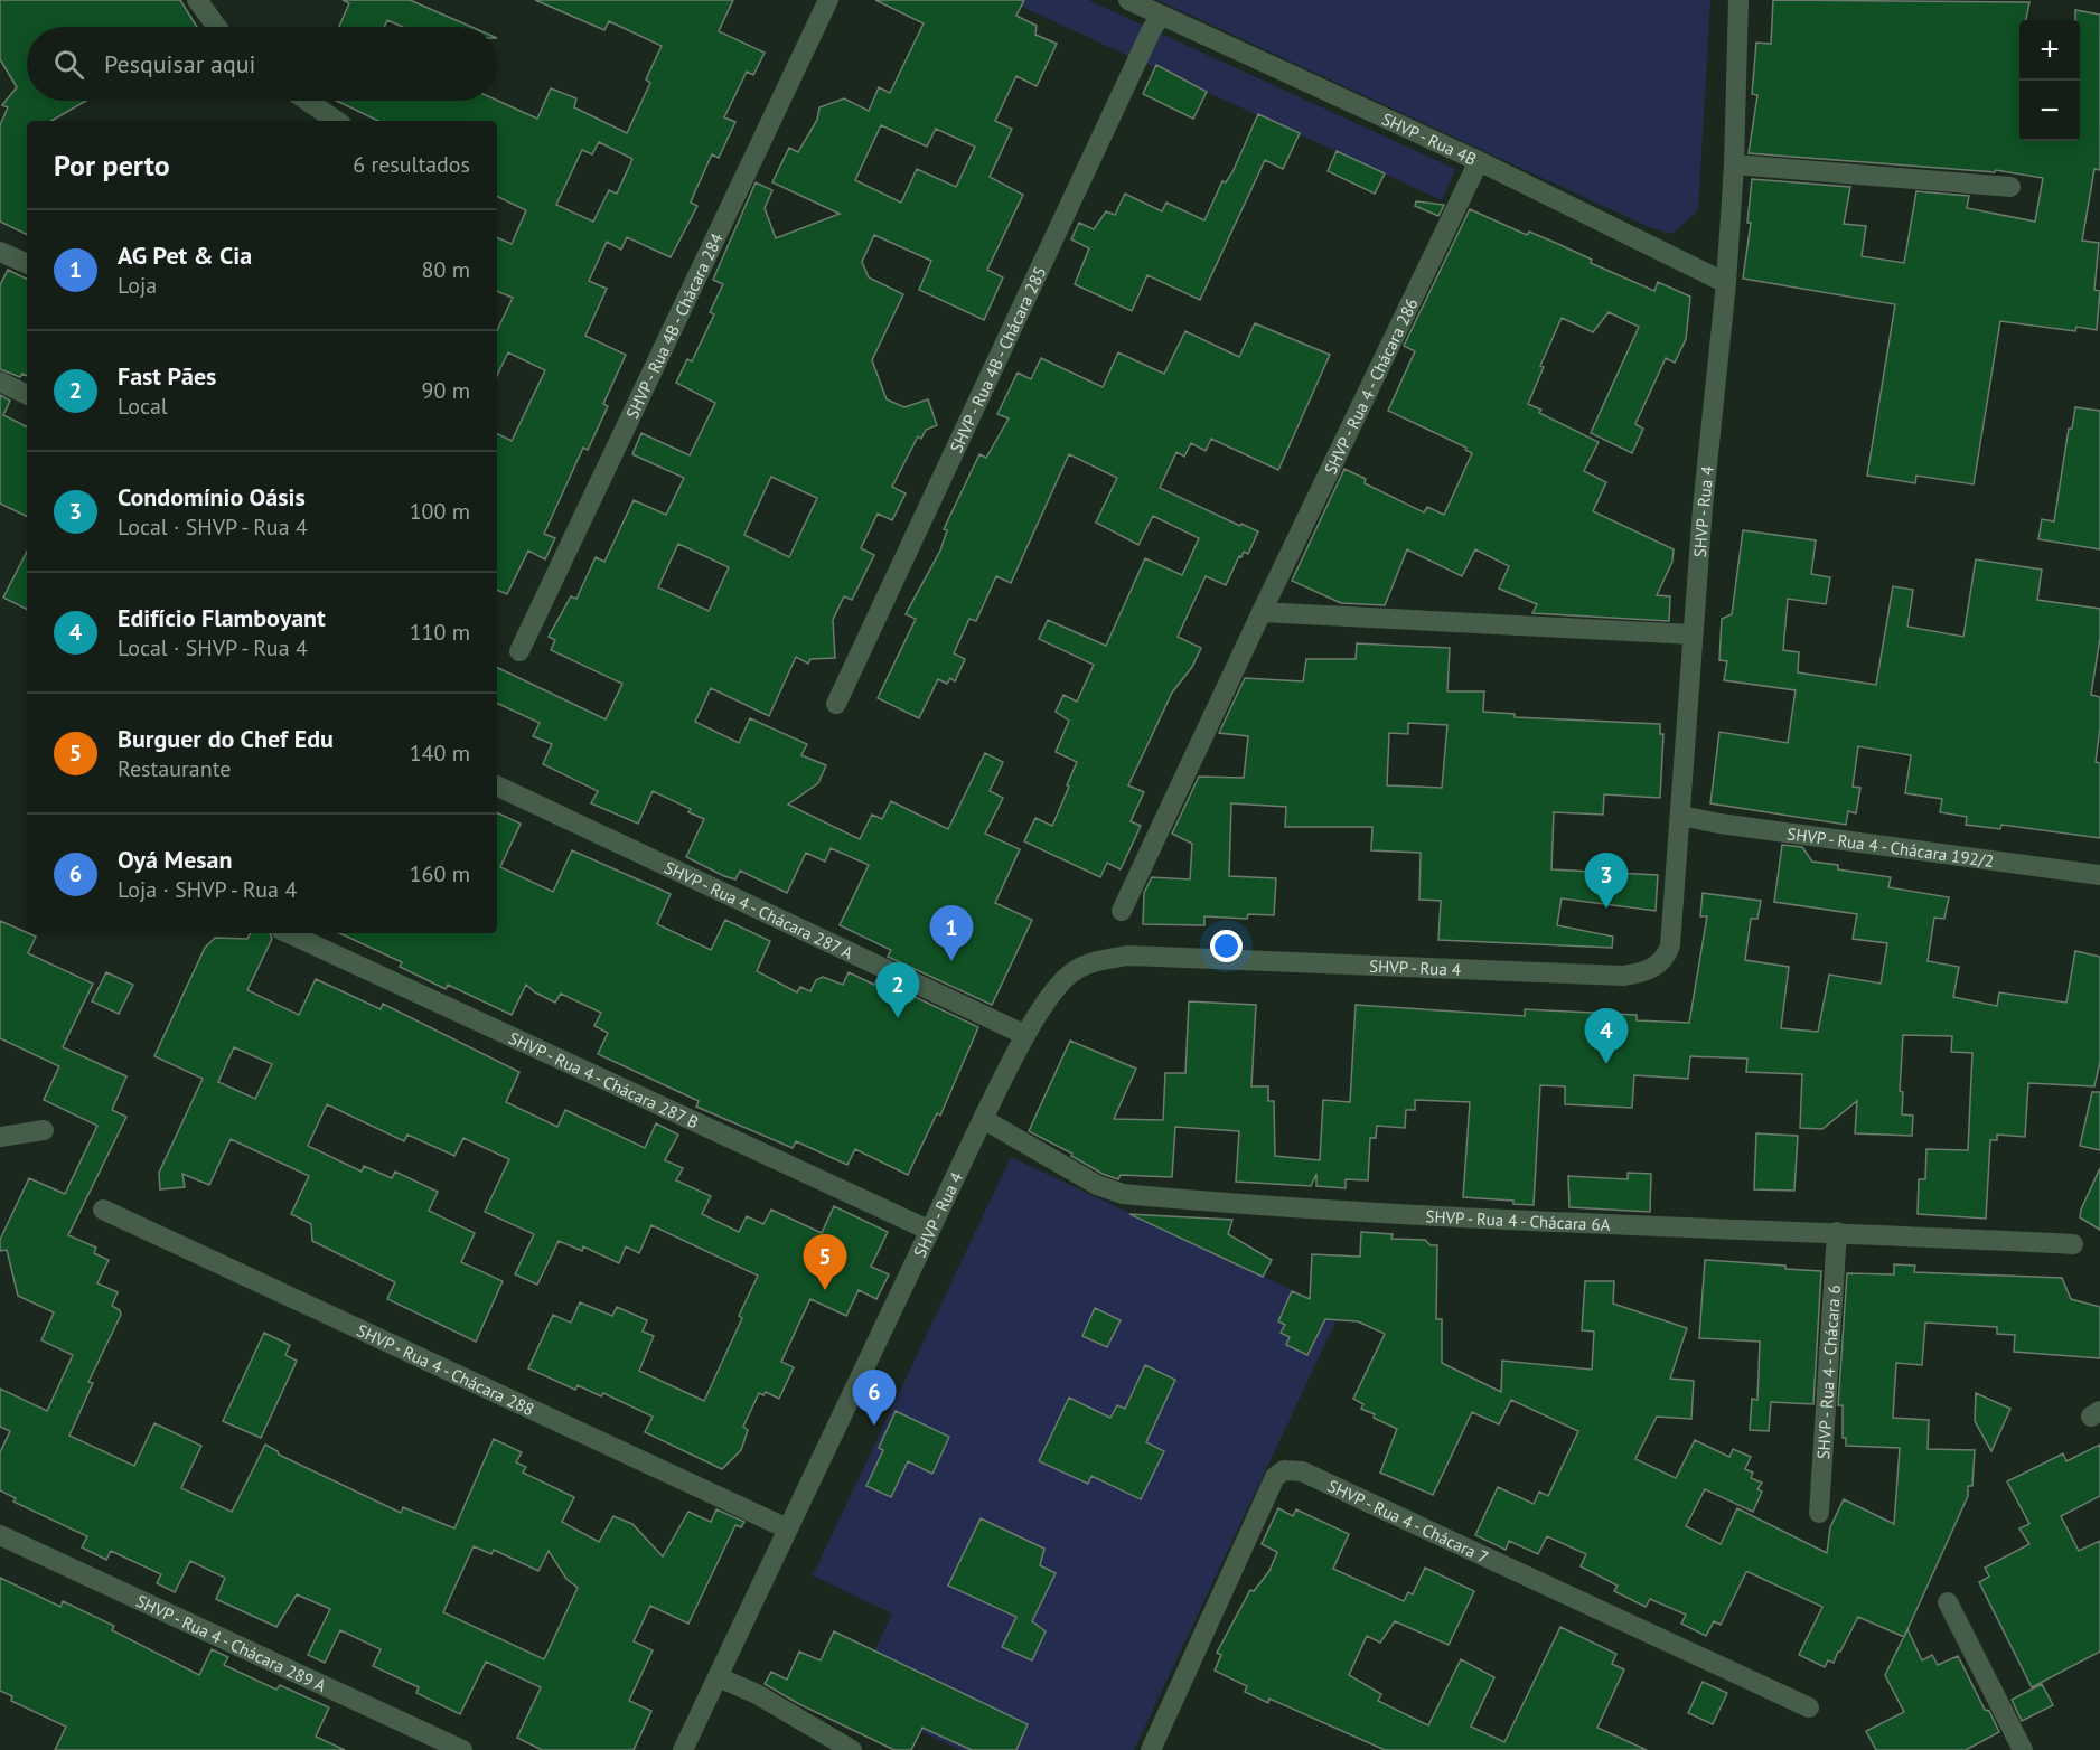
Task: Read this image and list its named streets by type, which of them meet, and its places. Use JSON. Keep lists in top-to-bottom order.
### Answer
{
  "streets": {
    "street": [
      "SHVP - Rua 4B",
      "SHVP - Rua 4B - Chácara 284",
      "SHVP - Rua 4B - Chácara 285",
      "SHVP - Rua 4 - Chácara 286",
      "SHVP - Rua 4",
      "SHVP - Rua 4 - Chácara 192/2",
      "SHVP - Rua 4 - Chácara 287 A",
      "SHVP - Rua 4 - Chácara 287 B",
      "SHVP - Rua 4 - Chácara 6A",
      "SHVP - Rua 4 - Chácara 288",
      "SHVP - Rua 4 - Chácara 6",
      "SHVP - Rua 4 - Chácara 7",
      "SHVP - Rua 4 - Chácara 289 A"
    ]
  },
  "crossings": [
    ["SHVP - Rua 4B", "SHVP - Rua 4B - Chácara 285"],
    ["SHVP - Rua 4B", "SHVP - Rua 4 - Chácara 286"],
    ["SHVP - Rua 4B", "SHVP - Rua 4"],
    ["SHVP - Rua 4", "SHVP - Rua 4 - Chácara 192/2"],
    ["SHVP - Rua 4", "SHVP - Rua 4 - Chácara 287 A"],
    ["SHVP - Rua 4", "SHVP - Rua 4 - Chácara 287 B"],
    ["SHVP - Rua 4", "SHVP - Rua 4 - Chácara 6A"],
    ["SHVP - Rua 4", "SHVP - Rua 4 - Chácara 288"],
    ["SHVP - Rua 4 - Chácara 6A", "SHVP - Rua 4 - Chácara 6"]
  ],
  "page": {
    "map_buttons": ["+", "−"],
    "search": "Pesquisar aqui",
    "heading": ["Por perto", "6 resultados"],
    "list": [
      {
        "mark": "1",
        "name": "AG Pet & Cia",
        "note": "Loja",
        "value": "80 m"
      },
      {
        "mark": "2",
        "name": "Fast Pães",
        "note": "Local",
        "value": "90 m"
      },
      {
        "mark": "3",
        "name": "Condomínio Oásis",
        "note": "Local · SHVP - Rua 4",
        "value": "100 m"
      },
      {
        "mark": "4",
        "name": "Edifício Flamboyant",
        "note": "Local · SHVP - Rua 4",
        "value": "110 m"
      },
      {
        "mark": "5",
        "name": "Burguer do Chef Edu",
        "note": "Restaurante",
        "value": "140 m"
      },
      {
        "mark": "6",
        "name": "Oyá Mesan",
        "note": "Loja · SHVP - Rua 4",
        "value": "160 m"
      }
    ],
    "pins": [
      "3",
      "1",
      "2",
      "4",
      "5",
      "6"
    ]
  }
}
